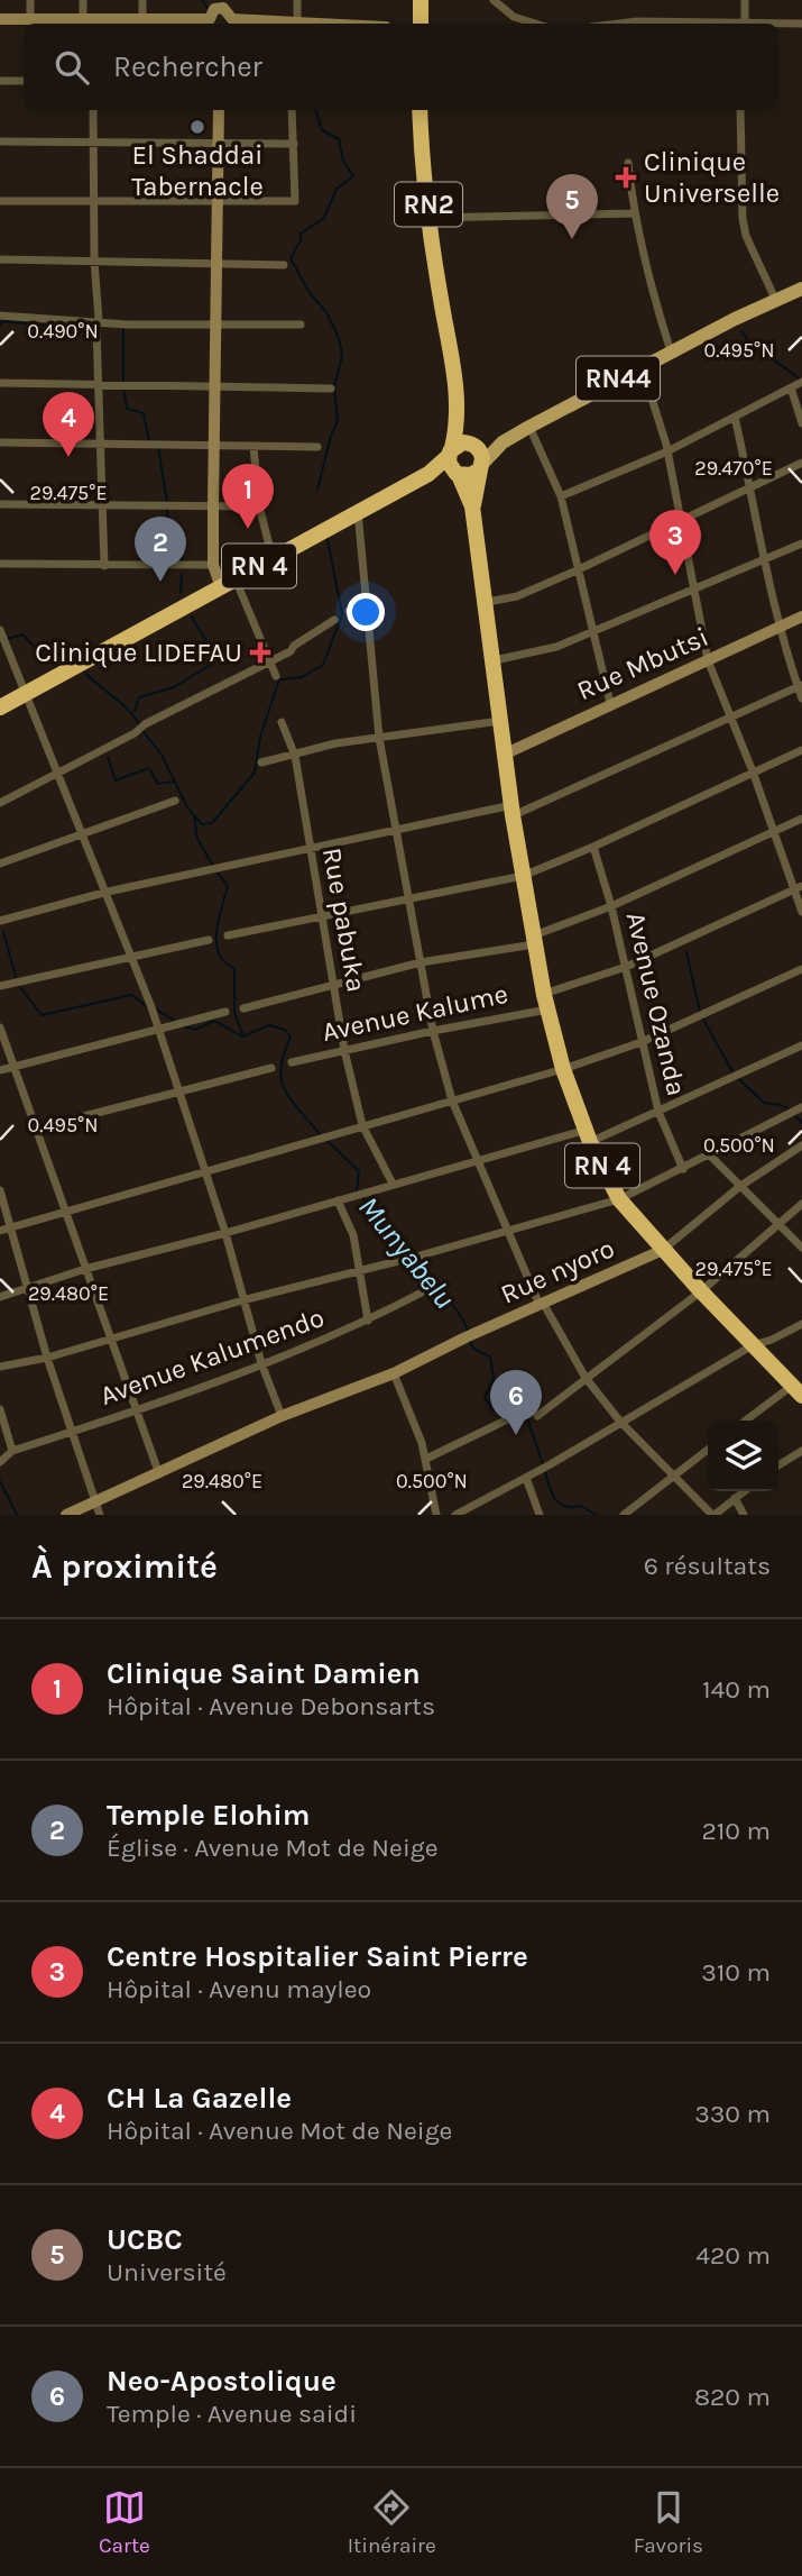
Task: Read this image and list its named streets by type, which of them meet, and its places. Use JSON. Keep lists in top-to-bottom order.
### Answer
{
  "streets": {
    "highway": ["RN2", "RN 4"],
    "main road": ["RN44"],
    "street": [
      "Rue Mbutsi",
      "Rue pabuka",
      "Avenue Ozanda",
      "Avenue Kalume",
      "Rue nyoro",
      "Avenue Kalumendo"
    ]
  },
  "crossings": [
    ["RN2", "RN44"],
    ["RN2", "RN 4"],
    ["RN44", "RN 4"],
    ["RN 4", "Rue Mbutsi"],
    ["RN 4", "Avenue Kalume"],
    ["RN 4", "Rue nyoro"],
    ["Rue pabuka", "Avenue Kalume"],
    ["Avenue Ozanda", "Avenue Kalume"]
  ],
  "water": ["Munyabelu"],
  "places": {
    "other": ["El Shaddai Tabernacle"],
    "health": ["Clinique Universelle", "Clinique LIDEFAU"]
  },
  "page": {
    "search": "Rechercher",
    "pins": [
      "5",
      "4",
      "1",
      "3",
      "2",
      "6"
    ],
    "heading": ["À proximité", "6 résultats"],
    "list": [
      {
        "mark": "1",
        "name": "Clinique Saint Damien",
        "note": "Hôpital · Avenue Debonsarts",
        "value": "140 m"
      },
      {
        "mark": "2",
        "name": "Temple Elohim",
        "note": "Église · Avenue Mot de Neige",
        "value": "210 m"
      },
      {
        "mark": "3",
        "name": "Centre Hospitalier Saint Pierre",
        "note": "Hôpital · Avenu mayleo",
        "value": "310 m"
      },
      {
        "mark": "4",
        "name": "CH La Gazelle",
        "note": "Hôpital · Avenue Mot de Neige",
        "value": "330 m"
      },
      {
        "mark": "5",
        "name": "UCBC",
        "note": "Université",
        "value": "420 m"
      },
      {
        "mark": "6",
        "name": "Neo-Apostolique",
        "note": "Temple · Avenue saidi",
        "value": "820 m"
      }
    ],
    "nav": ["Carte", "Itinéraire", "Favoris"]
  },
  "coordinates": [
    "0.490°N",
    "0.495°N",
    "29.470°E",
    "29.475°E",
    "0.500°N",
    "29.480°E"
  ]
}
